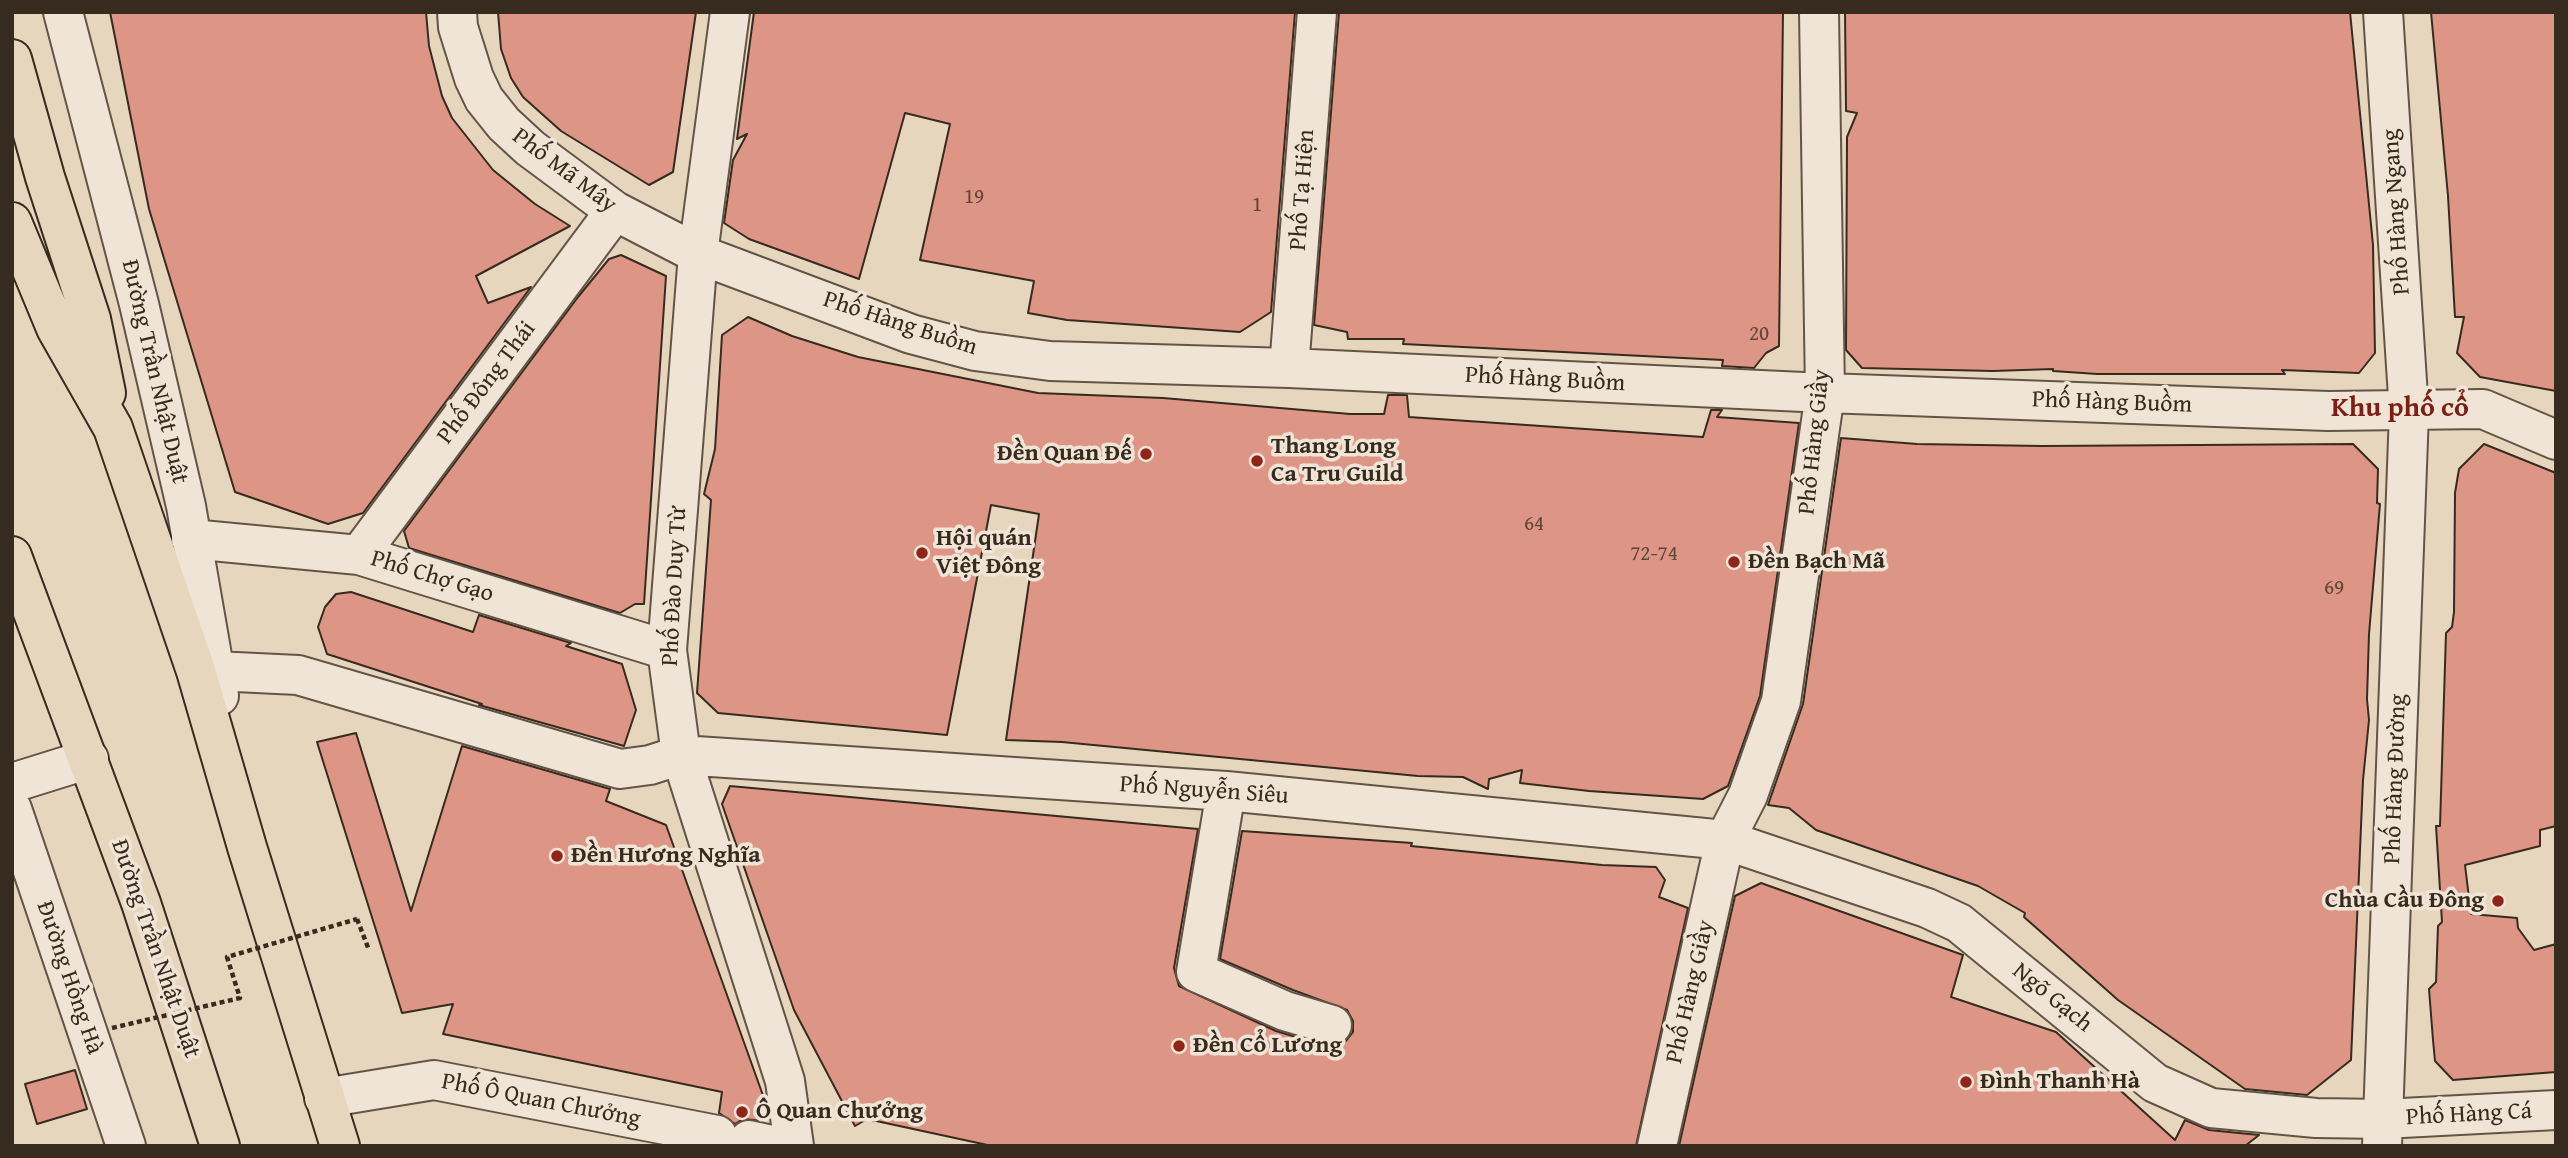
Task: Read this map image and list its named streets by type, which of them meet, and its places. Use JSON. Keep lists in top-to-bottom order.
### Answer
{
  "streets": {
    "main road": ["Đường Trần Nhật Duật"],
    "street": [
      "Phố Mã Mây",
      "Phố Tạ Hiện",
      "Phố Hàng Ngang",
      "Phố Hàng Buồm",
      "Phố Đông Thái",
      "Phố Hàng Giầy",
      "Phố Chợ Gạo",
      "Phố Đào Duy Từ",
      "Phố Hàng Đường",
      "Phố Nguyễn Siêu",
      "Đường Hồng Hà",
      "Ngõ Gạch",
      "Phố Ô Quan Chưởng",
      "Phố Hàng Cá"
    ]
  },
  "crossings": [
    ["Phố Mã Mây", "Phố Hàng Buồm"],
    ["Phố Mã Mây", "Phố Đông Thái"],
    ["Phố Mã Mây", "Phố Đào Duy Từ"],
    ["Phố Tạ Hiện", "Phố Hàng Buồm"],
    ["Phố Hàng Ngang", "Phố Hàng Buồm"],
    ["Phố Hàng Ngang", "Phố Hàng Đường"],
    ["Phố Hàng Buồm", "Phố Hàng Giầy"],
    ["Phố Hàng Buồm", "Phố Đào Duy Từ"],
    ["Phố Hàng Buồm", "Phố Hàng Đường"],
    ["Đường Trần Nhật Duật", "Phố Chợ Gạo"],
    ["Đường Trần Nhật Duật", "Phố Ô Quan Chưởng"],
    ["Phố Đông Thái", "Phố Chợ Gạo"],
    ["Phố Hàng Giầy", "Phố Nguyễn Siêu"],
    ["Phố Hàng Giầy", "Ngõ Gạch"],
    ["Phố Chợ Gạo", "Phố Đào Duy Từ"],
    ["Phố Đào Duy Từ", "Phố Nguyễn Siêu"],
    ["Phố Hàng Đường", "Ngõ Gạch"],
    ["Phố Hàng Đường", "Phố Hàng Cá"],
    ["Phố Nguyễn Siêu", "Ngõ Gạch"],
    ["Ngõ Gạch", "Phố Hàng Cá"]
  ],
  "districts": ["Khu phố cổ"],
  "places": [
    "Đền Quan Đế",
    "Thang Long Ca Tru Guild",
    "Hội quán Việt Đông",
    "Đền Bạch Mã",
    "Đền Hương Nghĩa",
    "Chùa Cầu Đông",
    "Đền Cổ Lương",
    "Đình Thanh Hà",
    "Ô Quan Chưởng"
  ],
  "house_numbers": [
    "19",
    "1",
    "20",
    "64",
    "72-74",
    "69"
  ]
}
